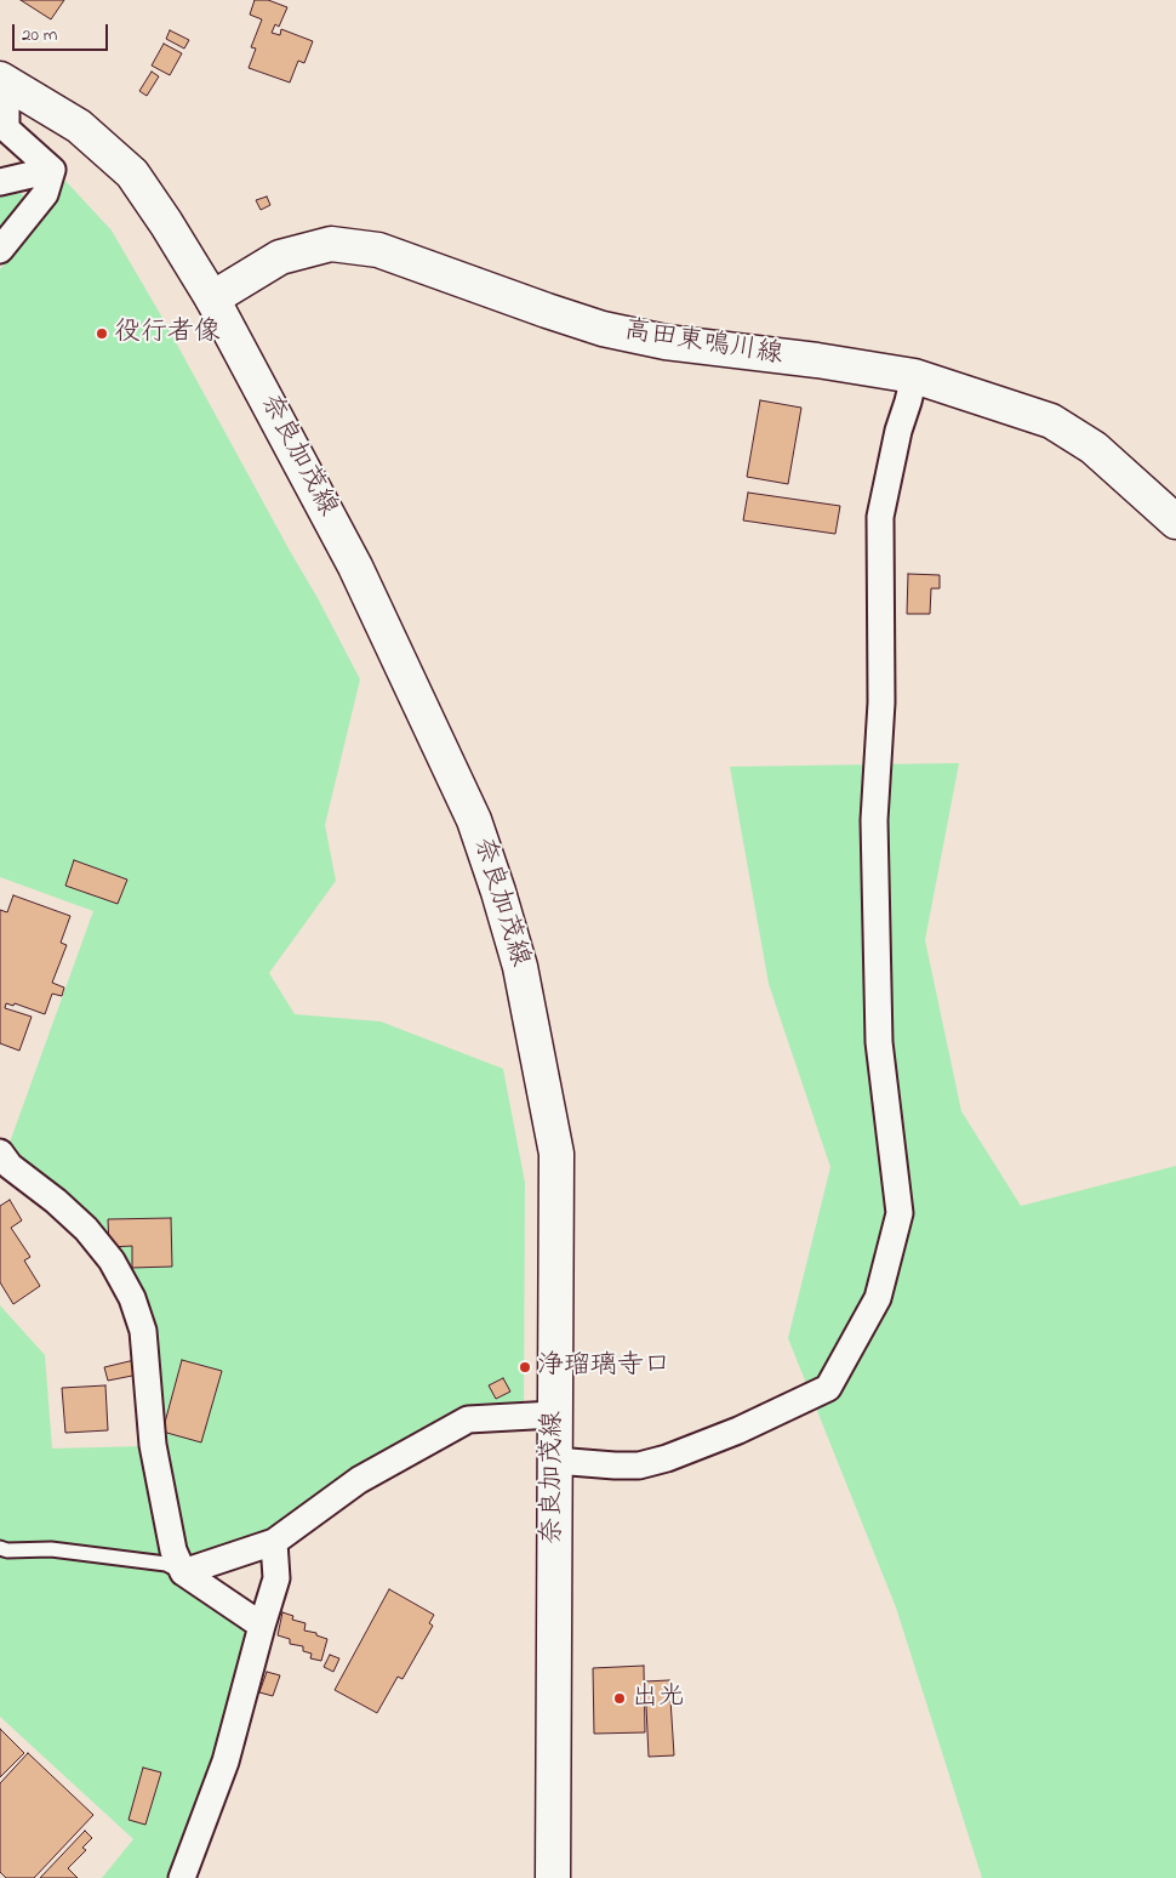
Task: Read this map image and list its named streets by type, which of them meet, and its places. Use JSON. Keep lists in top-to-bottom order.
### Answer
{
  "streets": {
    "main road": ["高田東鳴川線", "奈良加茂線"]
  },
  "crossings": [
    ["高田東鳴川線", "奈良加茂線"]
  ],
  "places": ["役行者像", "浄瑠璃寺口", "出光"],
  "scale_bar": "20 m"
}
